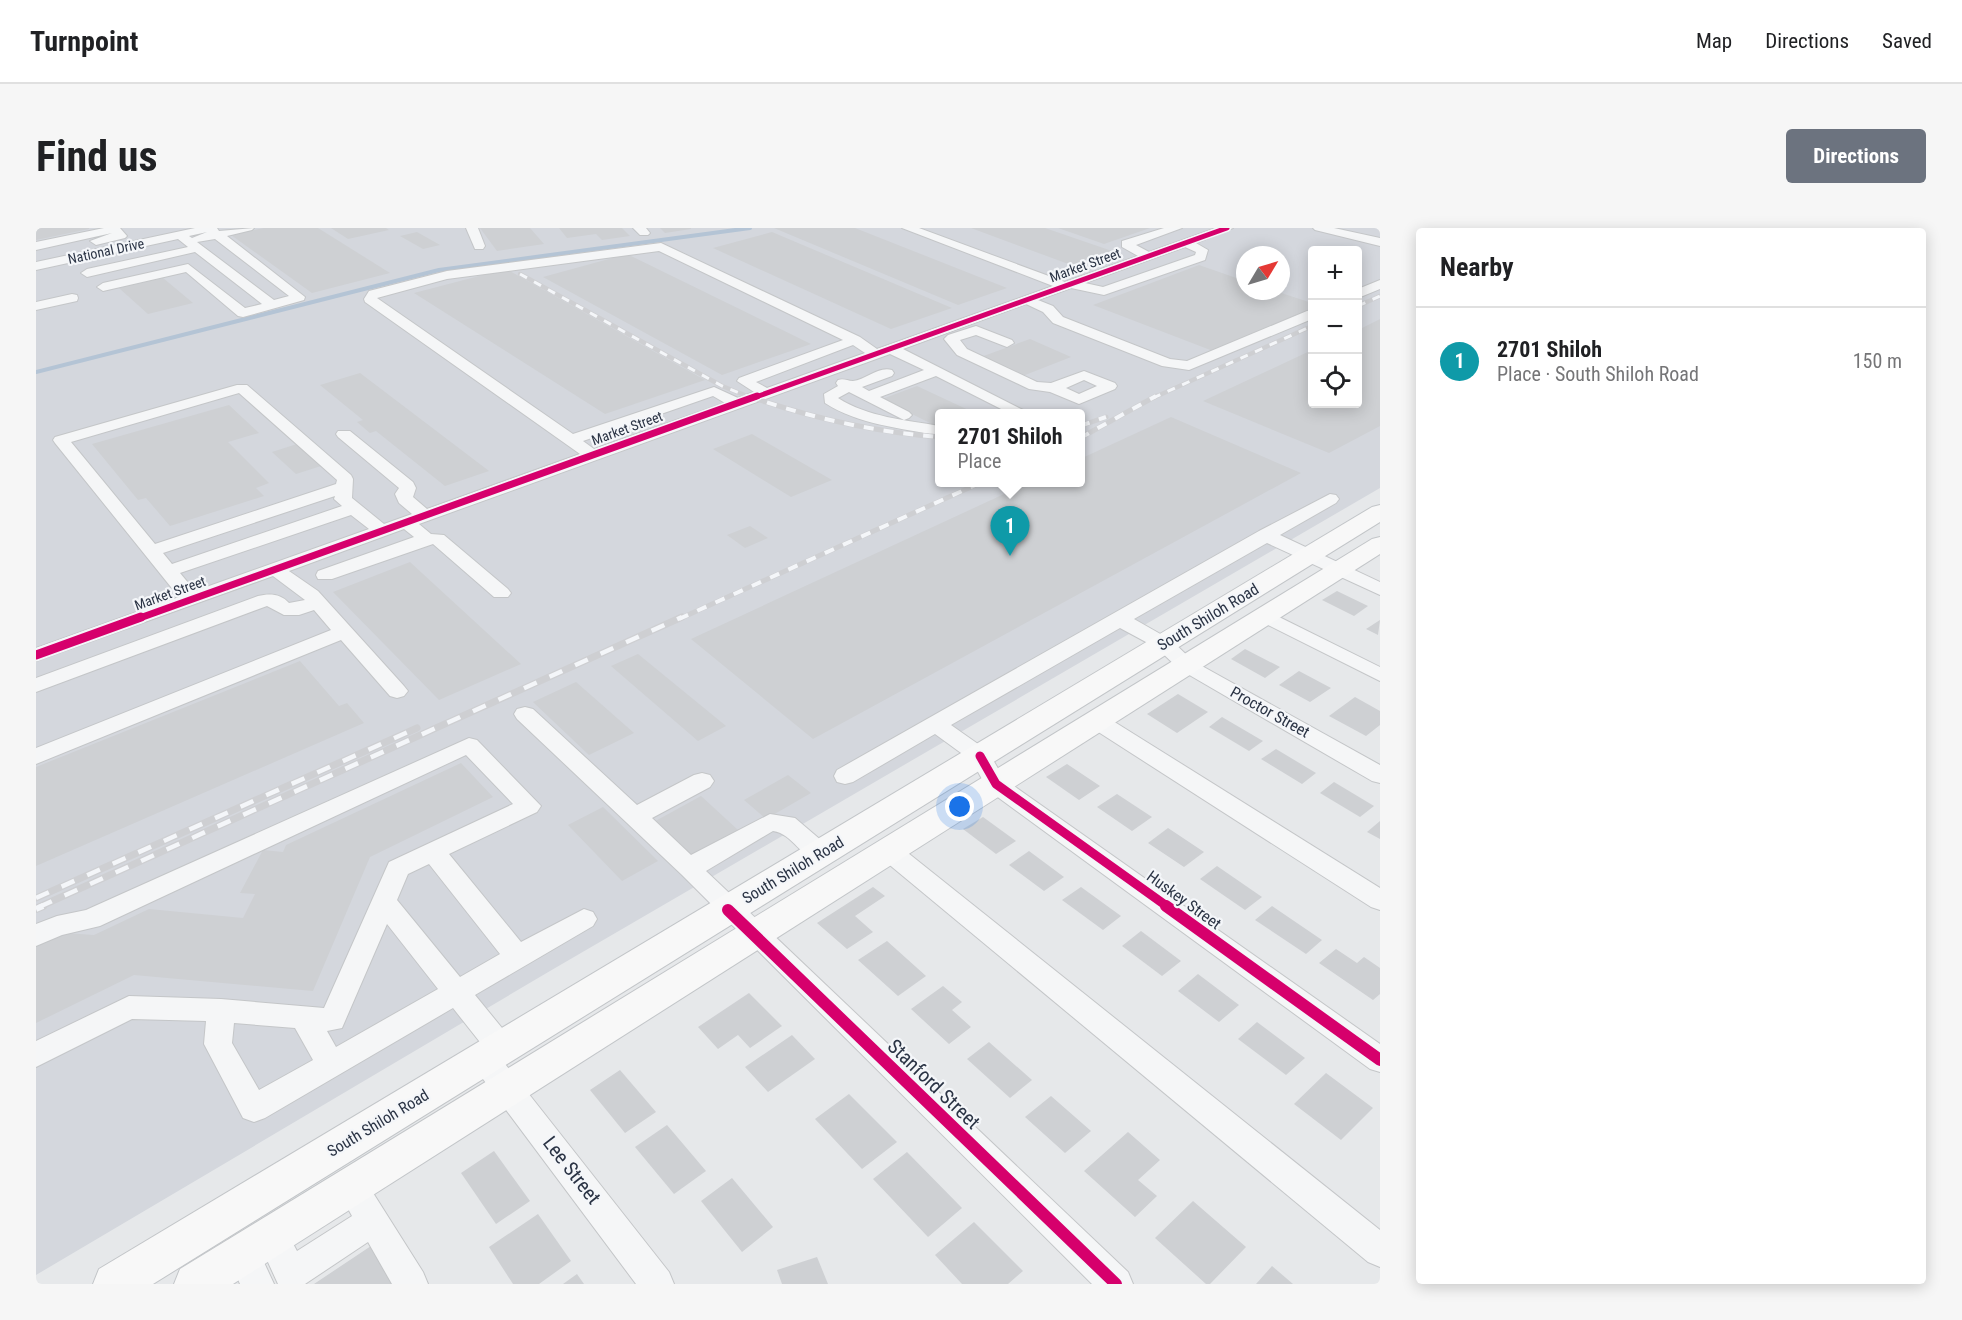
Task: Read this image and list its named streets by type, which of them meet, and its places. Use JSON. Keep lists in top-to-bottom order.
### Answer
{
  "streets": {
    "main road": ["South Shiloh Road"],
    "street": [
      "National Drive",
      "Market Street",
      "Proctor Street",
      "Huskey Street",
      "Stanford Street",
      "Lee Street"
    ]
  },
  "crossings": [
    ["South Shiloh Road", "Proctor Street"],
    ["South Shiloh Road", "Huskey Street"],
    ["South Shiloh Road", "Stanford Street"],
    ["South Shiloh Road", "Lee Street"]
  ],
  "north": "top right",
  "page": {
    "header": "Turnpoint",
    "nav": ["Map", "Directions", "Saved"],
    "buttons": "Directions",
    "title": "Find us",
    "heading": "Nearby",
    "map_buttons": ["+", "−"],
    "list": [
      {
        "mark": "1",
        "name": "2701 Shiloh",
        "note": "Place · South Shiloh Road",
        "value": "150 m"
      }
    ],
    "popup": ["2701 Shiloh", "Place"],
    "pins": "1"
  }
}
